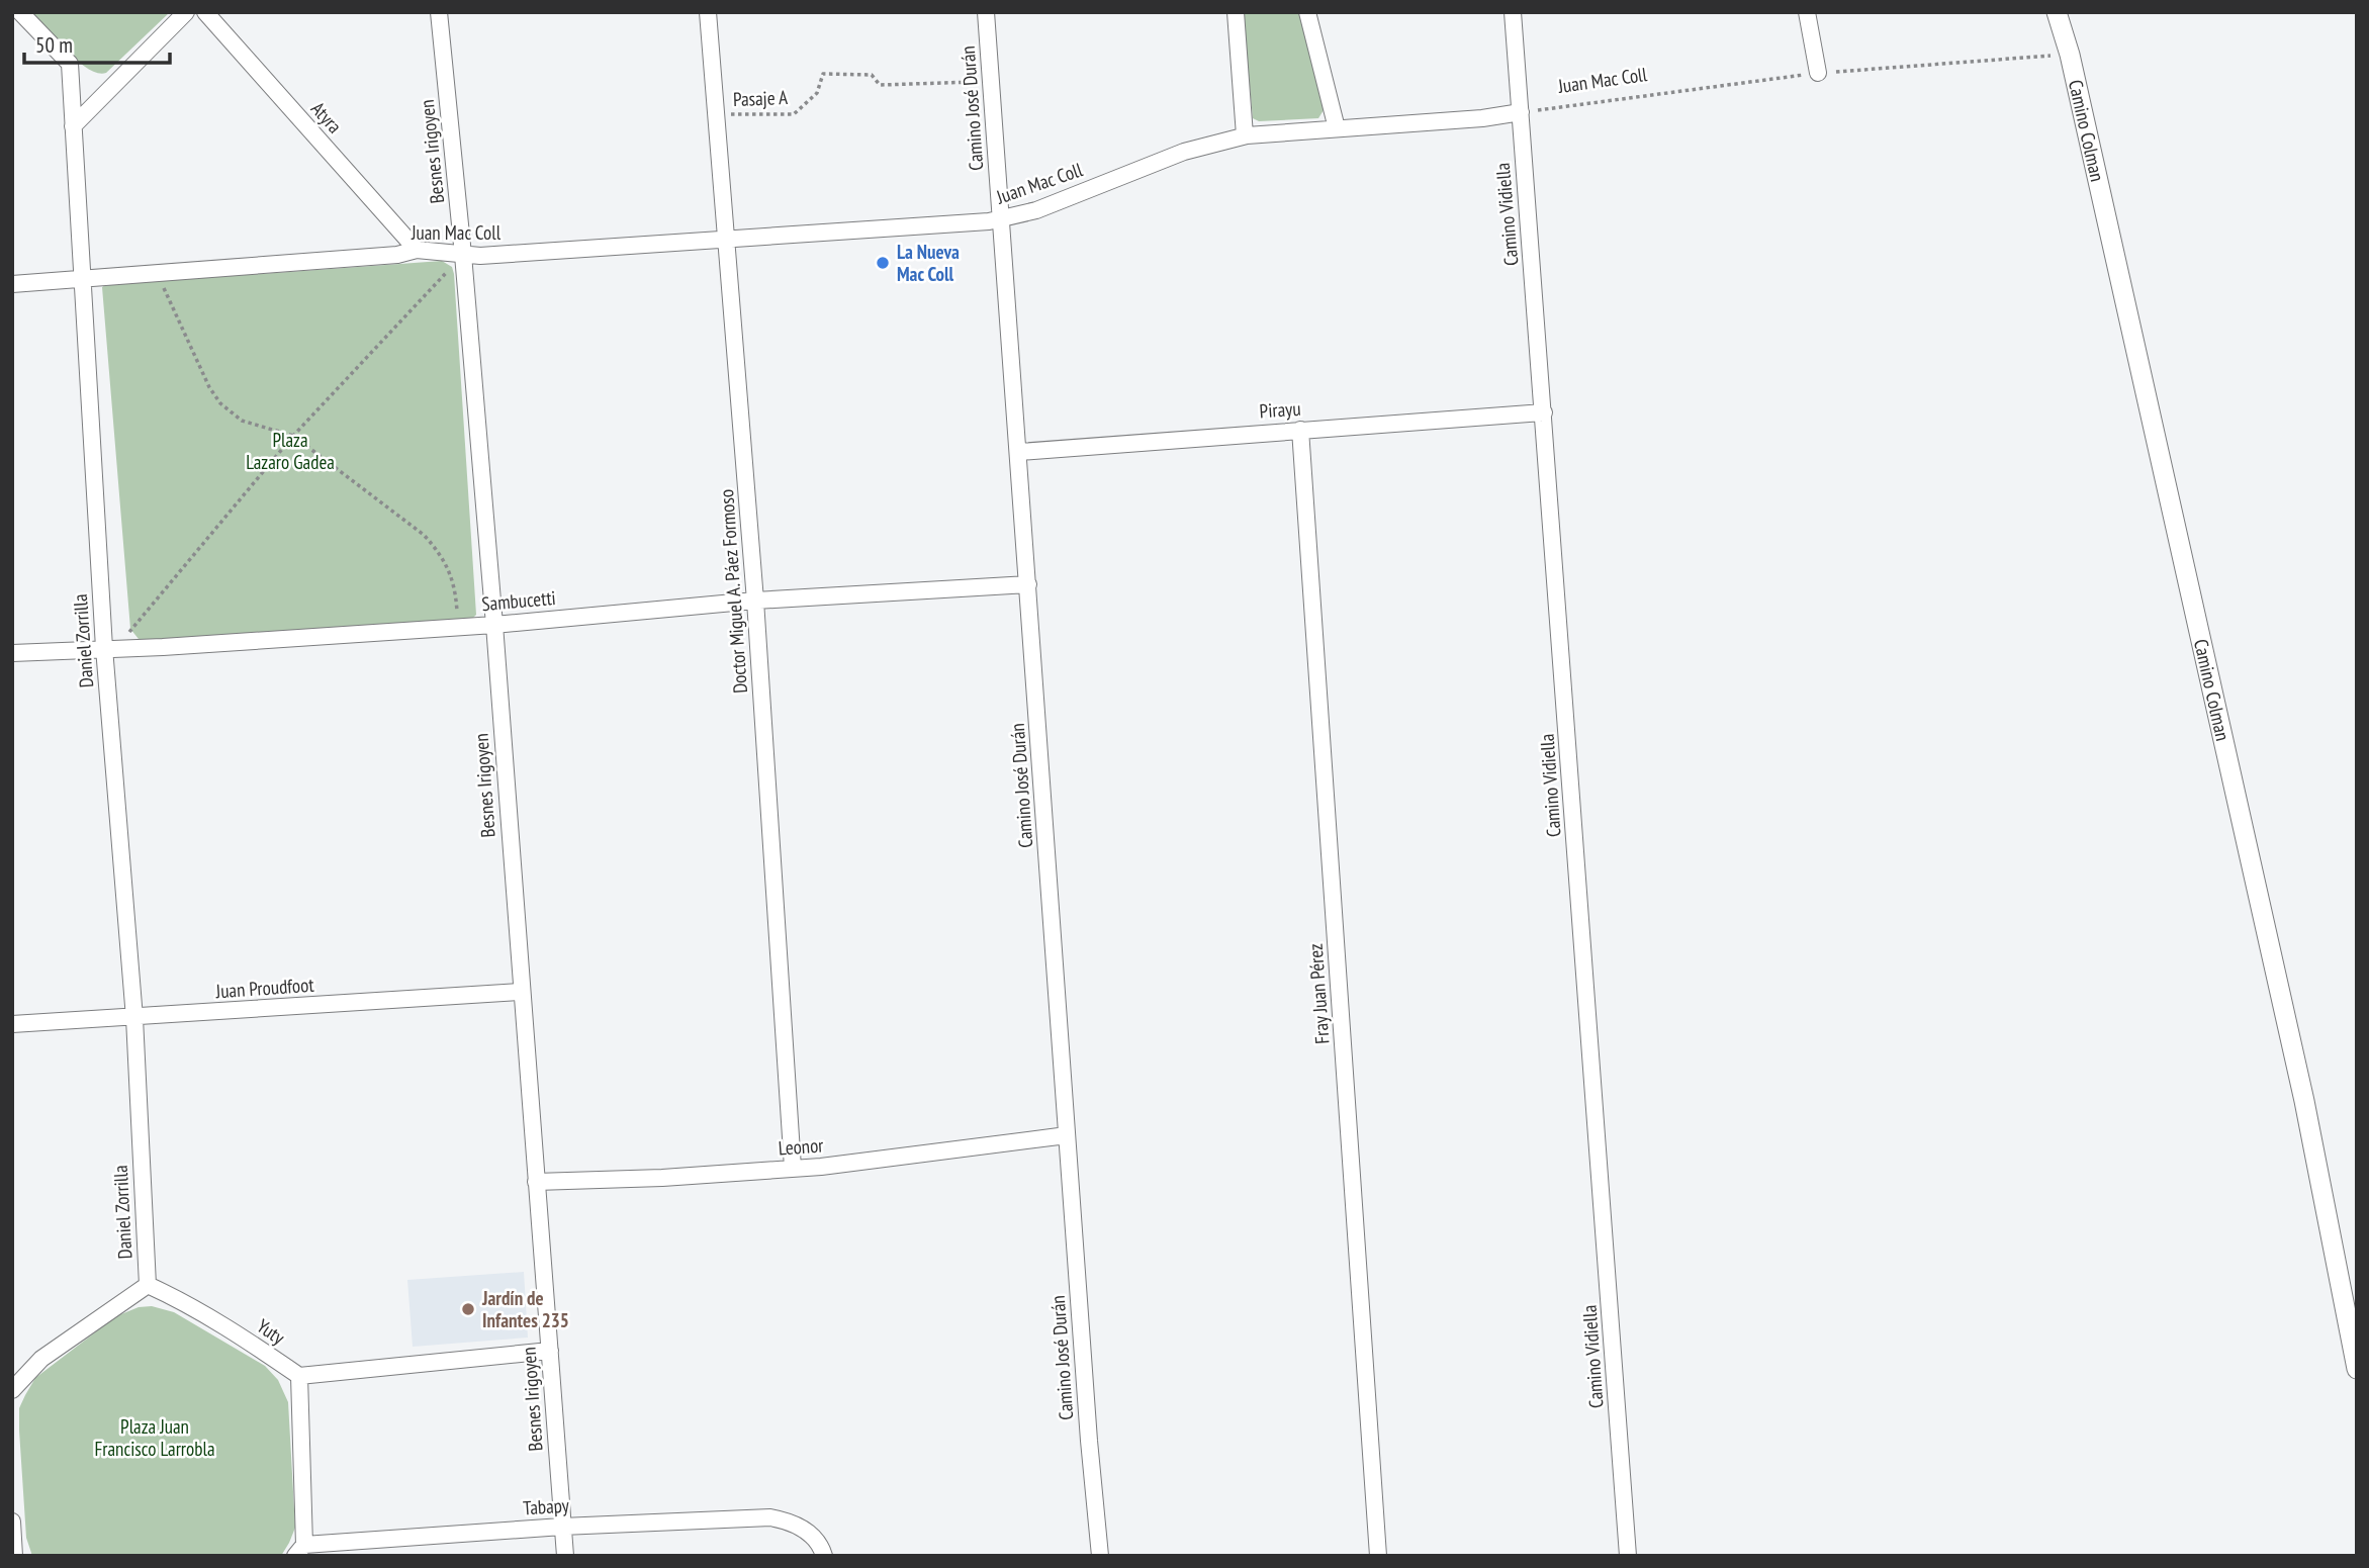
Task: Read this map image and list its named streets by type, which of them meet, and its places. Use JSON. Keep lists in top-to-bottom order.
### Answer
{
  "streets": {
    "street": [
      "Juan Mac Coll",
      "Camino José Durán",
      "Atyra",
      "Camino Colman",
      "Besnes Irigoyen",
      "Camino Vidiella",
      "Pirayu",
      "Doctor Miguel A. Páez Formoso",
      "Sambucetti",
      "Daniel Zorrilla",
      "Juan Proudfoot",
      "Fray Juan Pérez",
      "Leonor",
      "Yuty",
      "Tabapy"
    ],
    "path": ["Pasaje A"]
  },
  "crossings": [
    ["Juan Mac Coll", "Camino José Durán"],
    ["Juan Mac Coll", "Atyra"],
    ["Juan Mac Coll", "Camino Colman"],
    ["Juan Mac Coll", "Besnes Irigoyen"],
    ["Juan Mac Coll", "Camino Vidiella"],
    ["Juan Mac Coll", "Doctor Miguel A. Páez Formoso"],
    ["Juan Mac Coll", "Daniel Zorrilla"],
    ["Pasaje A", "Camino José Durán"],
    ["Pasaje A", "Doctor Miguel A. Páez Formoso"],
    ["Camino José Durán", "Pirayu"],
    ["Camino José Durán", "Sambucetti"],
    ["Camino José Durán", "Leonor"],
    ["Besnes Irigoyen", "Sambucetti"],
    ["Besnes Irigoyen", "Juan Proudfoot"],
    ["Besnes Irigoyen", "Leonor"],
    ["Besnes Irigoyen", "Tabapy"],
    ["Camino Vidiella", "Pirayu"],
    ["Pirayu", "Fray Juan Pérez"],
    ["Doctor Miguel A. Páez Formoso", "Sambucetti"],
    ["Doctor Miguel A. Páez Formoso", "Leonor"],
    ["Sambucetti", "Daniel Zorrilla"],
    ["Daniel Zorrilla", "Juan Proudfoot"],
    ["Daniel Zorrilla", "Yuty"]
  ],
  "parks": ["Plaza Lazaro Gadea", "Plaza Juan Francisco Larrobla"],
  "places": ["La Nueva Mac Coll", "Jardín de Infantes 235"],
  "scale_bar": "50 m"
}
